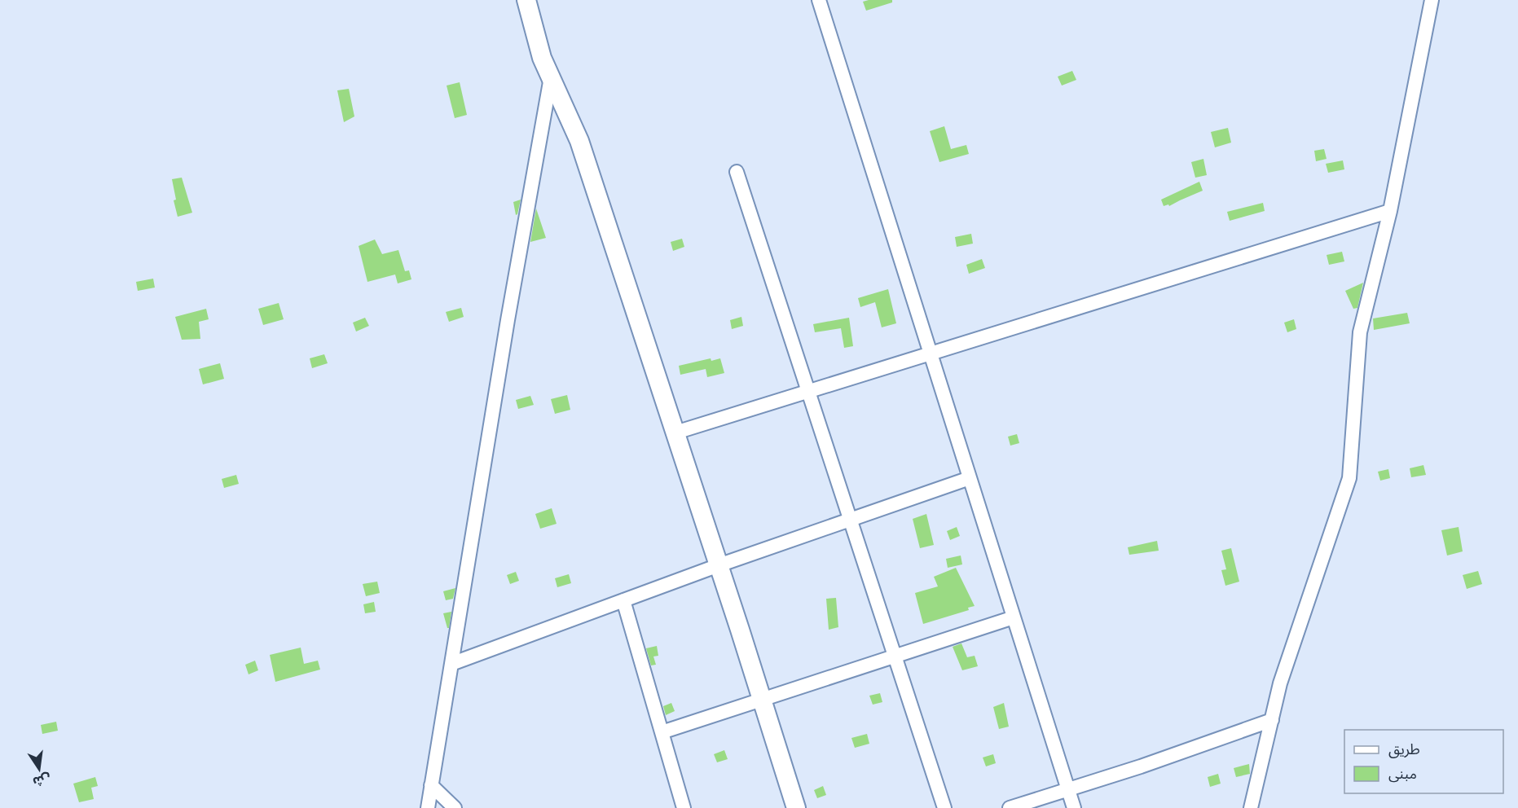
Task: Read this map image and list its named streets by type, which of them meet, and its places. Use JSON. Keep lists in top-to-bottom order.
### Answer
{
  "legend": ["طريق", "مبنى"],
  "north": "bottom"
}
